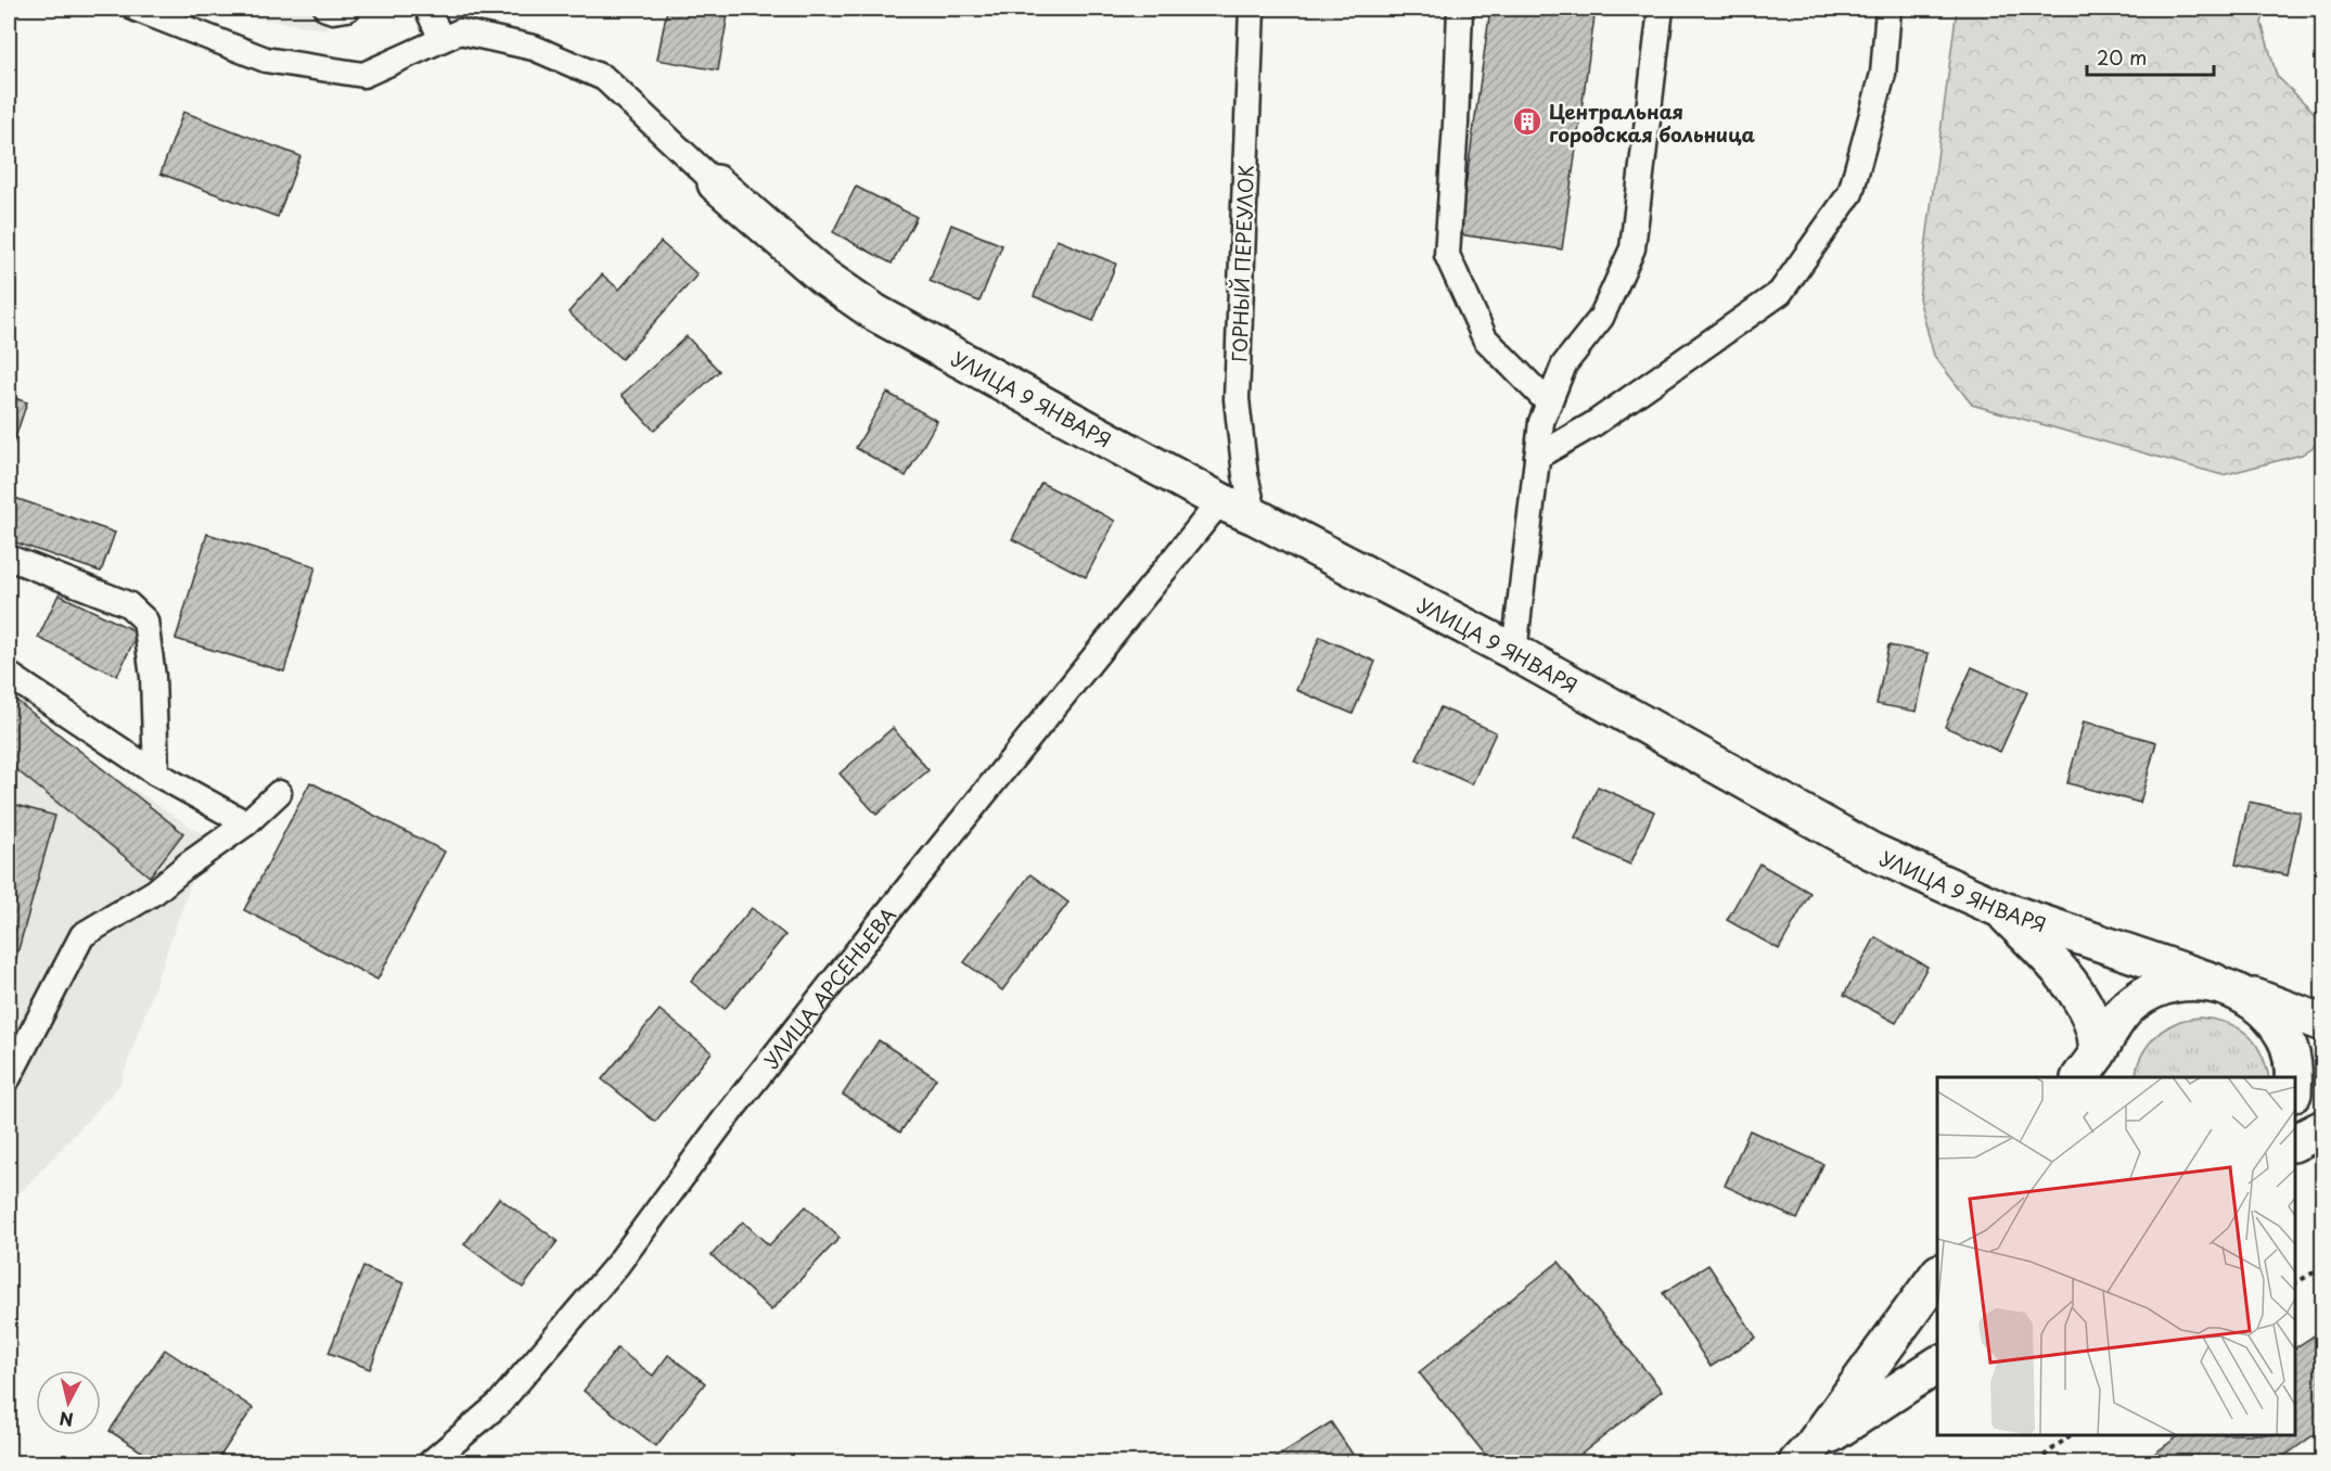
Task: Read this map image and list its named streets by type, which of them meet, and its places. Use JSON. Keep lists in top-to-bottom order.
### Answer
{
  "streets": {
    "street": ["УЛИЦА 9 ЯНВАРЯ"],
    "lane": ["ГОРНЫЙ ПЕРЕУЛОК", "УЛИЦА АРСЕНЬЕВА"]
  },
  "crossings": [
    ["ГОРНЫЙ ПЕРЕУЛОК", "УЛИЦА 9 ЯНВАРЯ"],
    ["УЛИЦА 9 ЯНВАРЯ", "УЛИЦА АРСЕНЬЕВА"]
  ],
  "places": {
    "building": ["Центральная городская больница"]
  },
  "scale_bar": "20 m",
  "north": "bottom"
}
